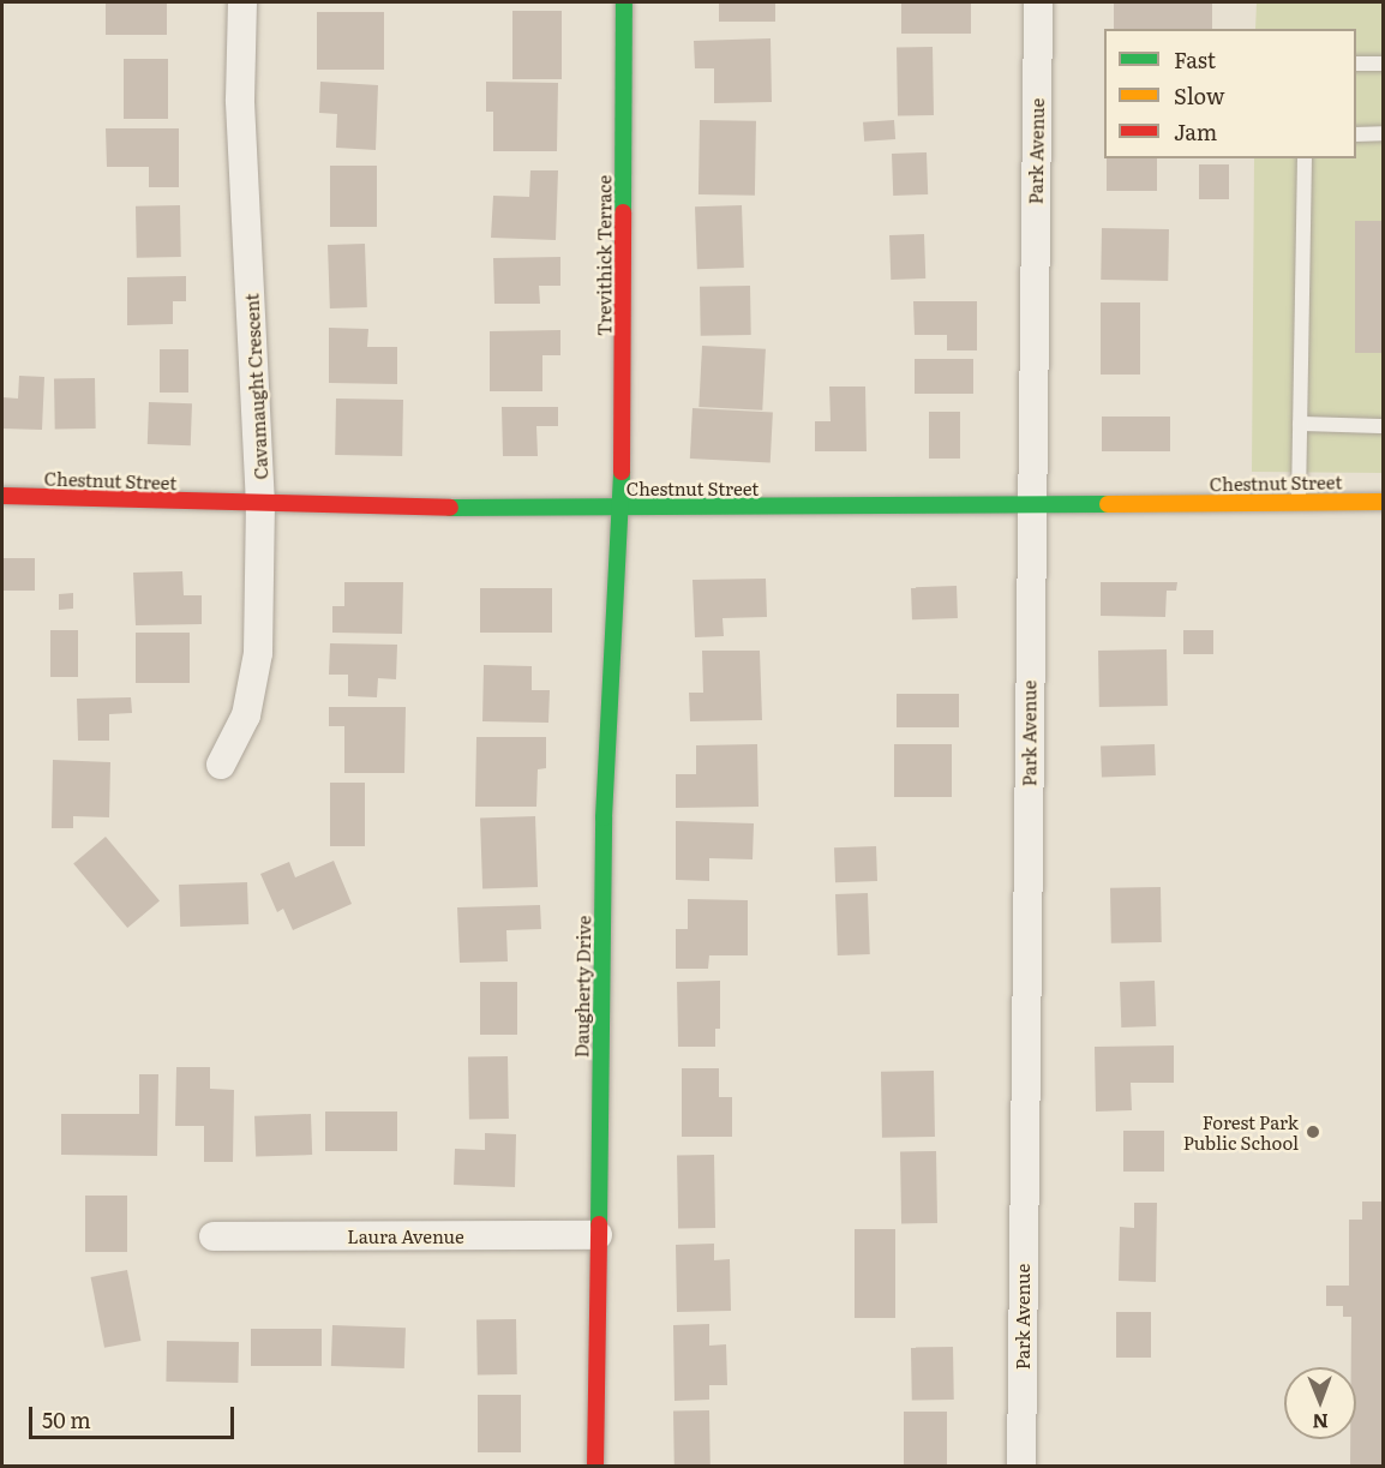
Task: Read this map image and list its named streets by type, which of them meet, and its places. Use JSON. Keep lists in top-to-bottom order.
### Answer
{
  "streets": {
    "street": [
      "Park Avenue",
      "Trevithick Terrace",
      "Cavamaught Crescent",
      "Chestnut Street",
      "Daugherty Drive",
      "Laura Avenue"
    ]
  },
  "crossings": [
    ["Park Avenue", "Chestnut Street"],
    ["Trevithick Terrace", "Chestnut Street"],
    ["Trevithick Terrace", "Daugherty Drive"],
    ["Cavamaught Crescent", "Chestnut Street"],
    ["Chestnut Street", "Daugherty Drive"],
    ["Daugherty Drive", "Laura Avenue"]
  ],
  "places": ["Forest Park Public School"],
  "legend": ["Fast", "Slow", "Jam"],
  "scale_bar": "50 m",
  "north": "bottom"
}
